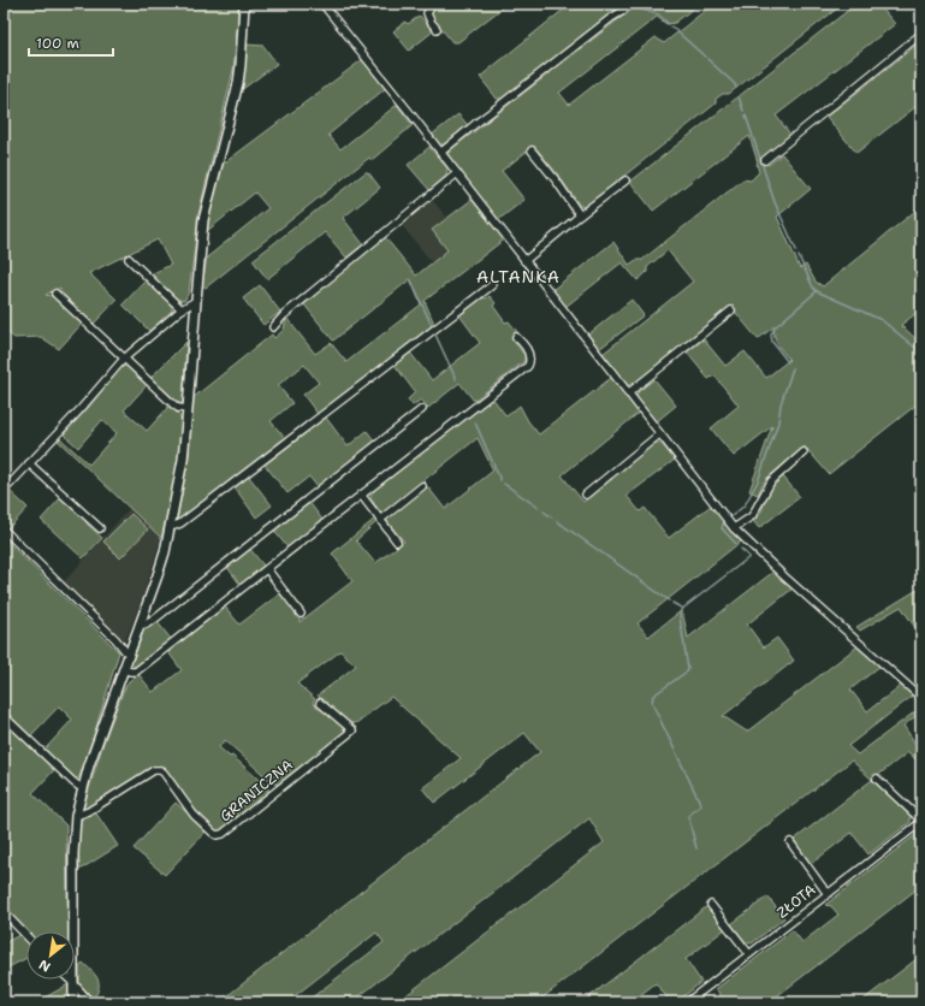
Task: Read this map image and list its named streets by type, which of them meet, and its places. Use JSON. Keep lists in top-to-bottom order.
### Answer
{
  "streets": {
    "street": ["GRANICZNA", "ZŁOTA"]
  },
  "districts": ["ALTANKA"],
  "scale_bar": "100 m",
  "north": "bottom left"
}
